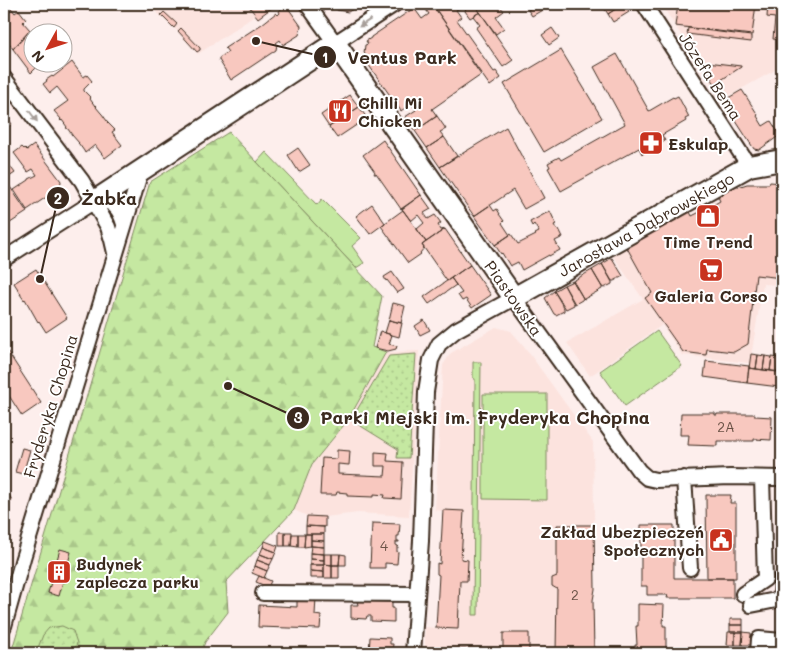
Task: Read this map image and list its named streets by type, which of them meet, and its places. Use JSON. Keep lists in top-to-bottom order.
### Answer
{
  "streets": {
    "street": [
      "Józefa Bema",
      "Jarosława Dąbrowskiego",
      "Piastowska",
      "Fryderyka Chopina"
    ]
  },
  "crossings": [
    ["Józefa Bema", "Jarosława Dąbrowskiego"],
    ["Jarosława Dąbrowskiego", "Piastowska"]
  ],
  "places": {
    "other": ["Ventus Park", "Żabka", "Parki Miejski im. Fryderyka Chopina"],
    "restaurant": ["Chilli Mi Chicken"],
    "pharmacy": ["Eskulap"],
    "shop": ["Time Trend"],
    "supermarket": ["Galeria Corso"],
    "public building": ["Zakład Ubezpieczeń Społecznych"],
    "building": ["Budynek zaplecza parku"]
  },
  "house_numbers": ["2A", "4", "2"],
  "north": "bottom left"
}
